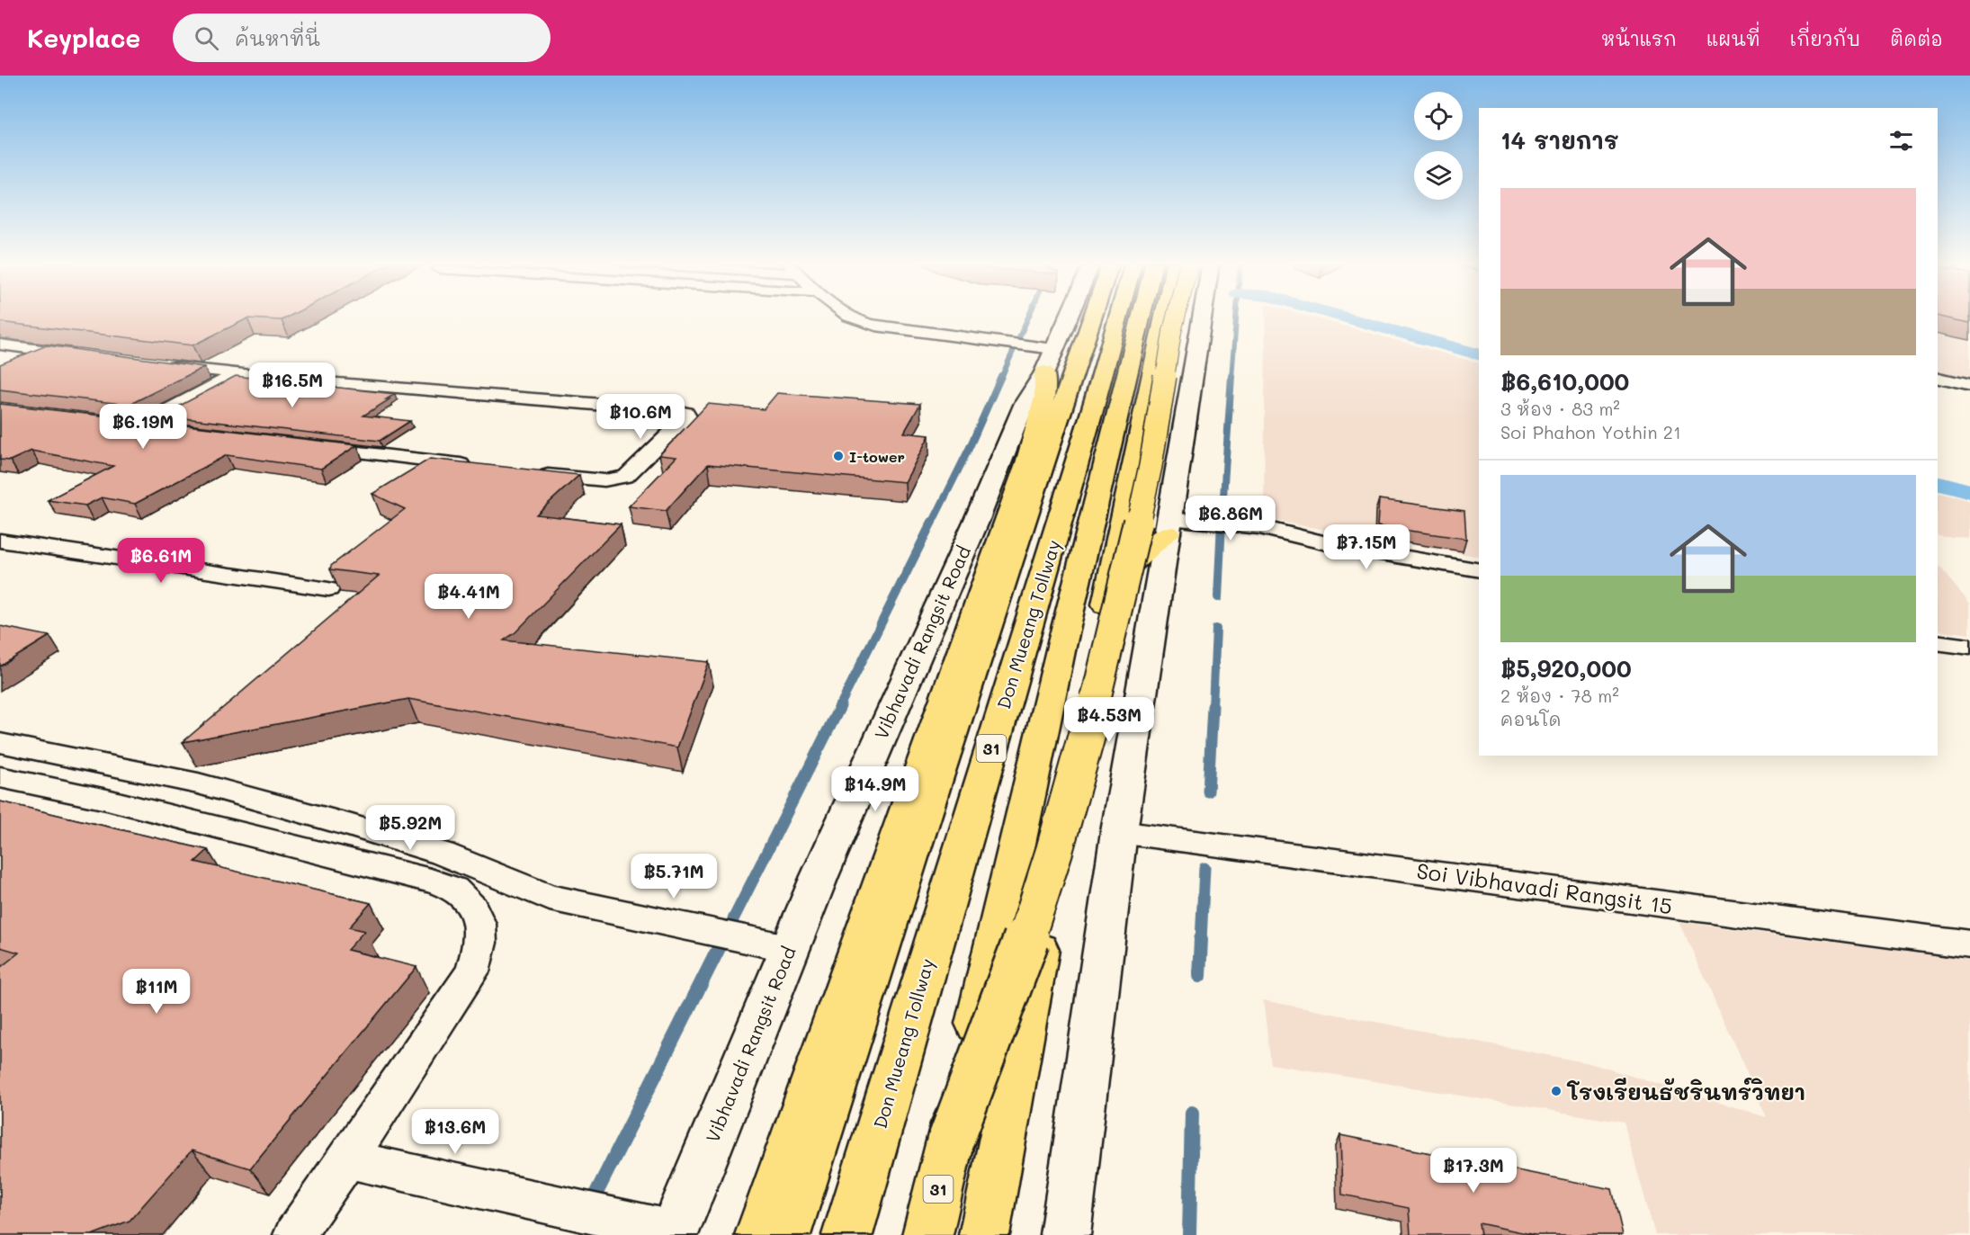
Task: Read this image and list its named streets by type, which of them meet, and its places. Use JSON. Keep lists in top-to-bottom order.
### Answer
{
  "streets": {
    "highway": ["Don Mueang Tollway", "31"],
    "main road": ["Vibhavadi Rangsit Road"],
    "street": ["Soi Vibhavadi Rangsit 15"]
  },
  "places": ["I-tower", "โรงเรียนธัชรินทร์วิทยา"],
  "page": {
    "header": "Keyplace",
    "search": "ค้นหาที่นี่",
    "nav": [
      "หน้าแรก",
      "แผนที่",
      "เกี่ยวกับ",
      "ติดต่อ"
    ],
    "heading": "14 รายการ",
    "list": [
      {
        "name": "฿6,610,000",
        "note": "3 ห้อง · 83 m² · Soi Phahon Yothin 21"
      },
      {
        "name": "฿5,920,000",
        "note": "2 ห้อง · 78 m² · คอนโด"
      }
    ],
    "price": [
      "฿16.5M",
      "฿10.6M",
      "฿6.19M",
      "฿6.86M",
      "฿7.15M",
      "฿6.61M",
      "฿4.41M",
      "฿4.53M",
      "฿14.9M",
      "฿5.92M",
      "฿5.71M",
      "฿11M",
      "฿13.6M",
      "฿17.3M"
    ]
  }
}
